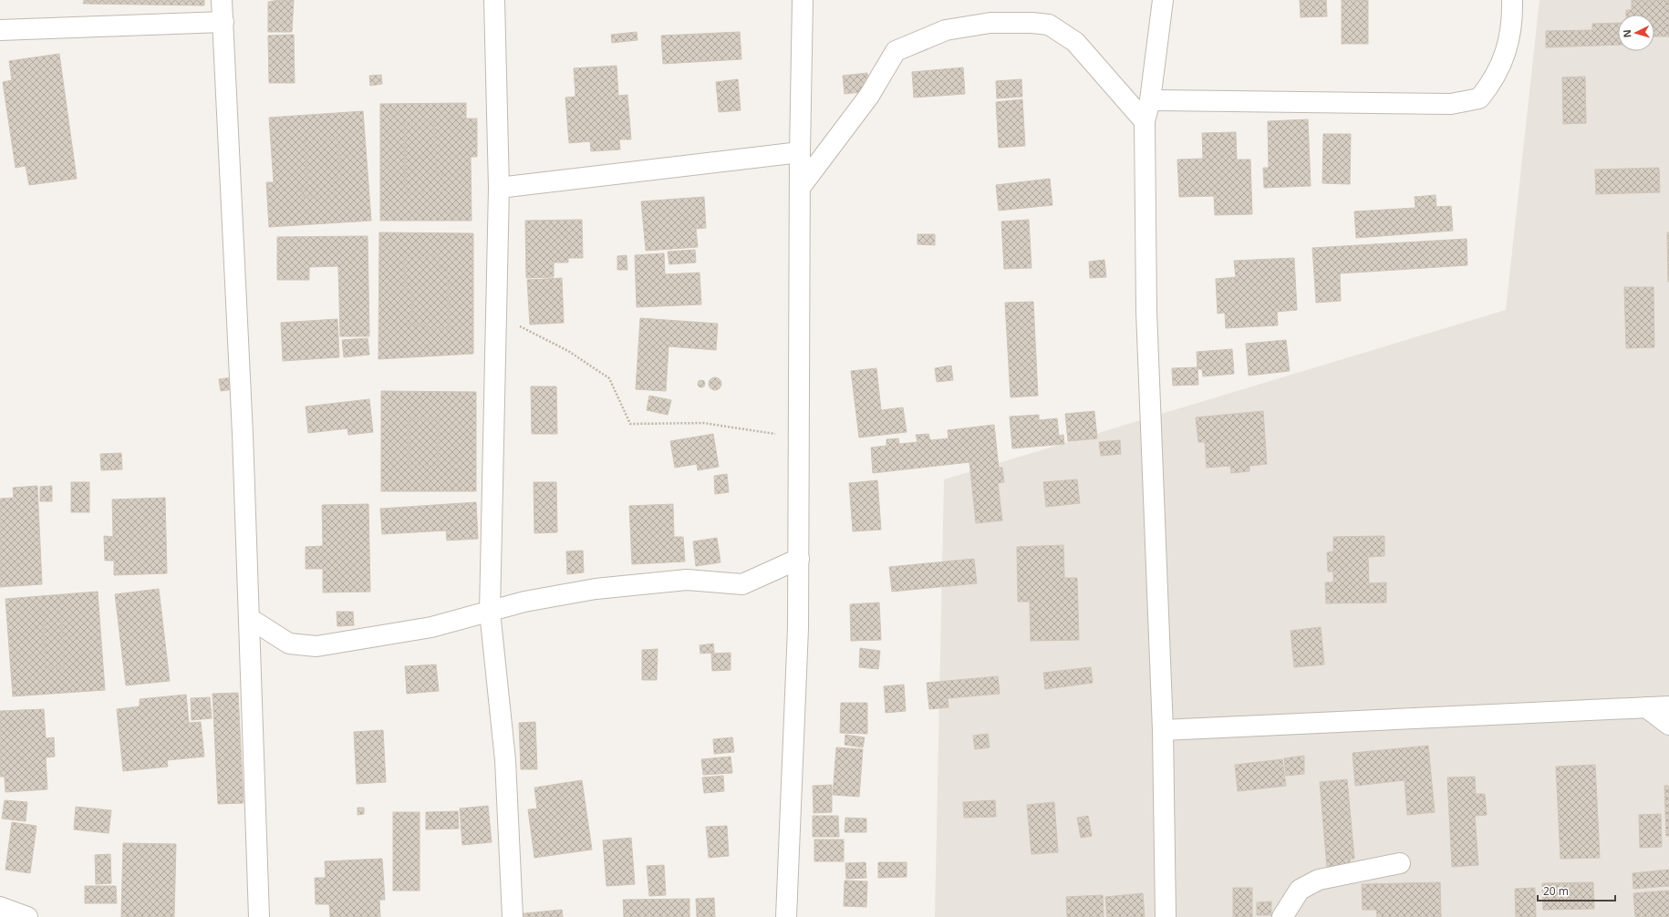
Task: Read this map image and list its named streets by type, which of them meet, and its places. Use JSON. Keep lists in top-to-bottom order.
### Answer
{
  "scale_bar": "20 m",
  "north": "left"
}
